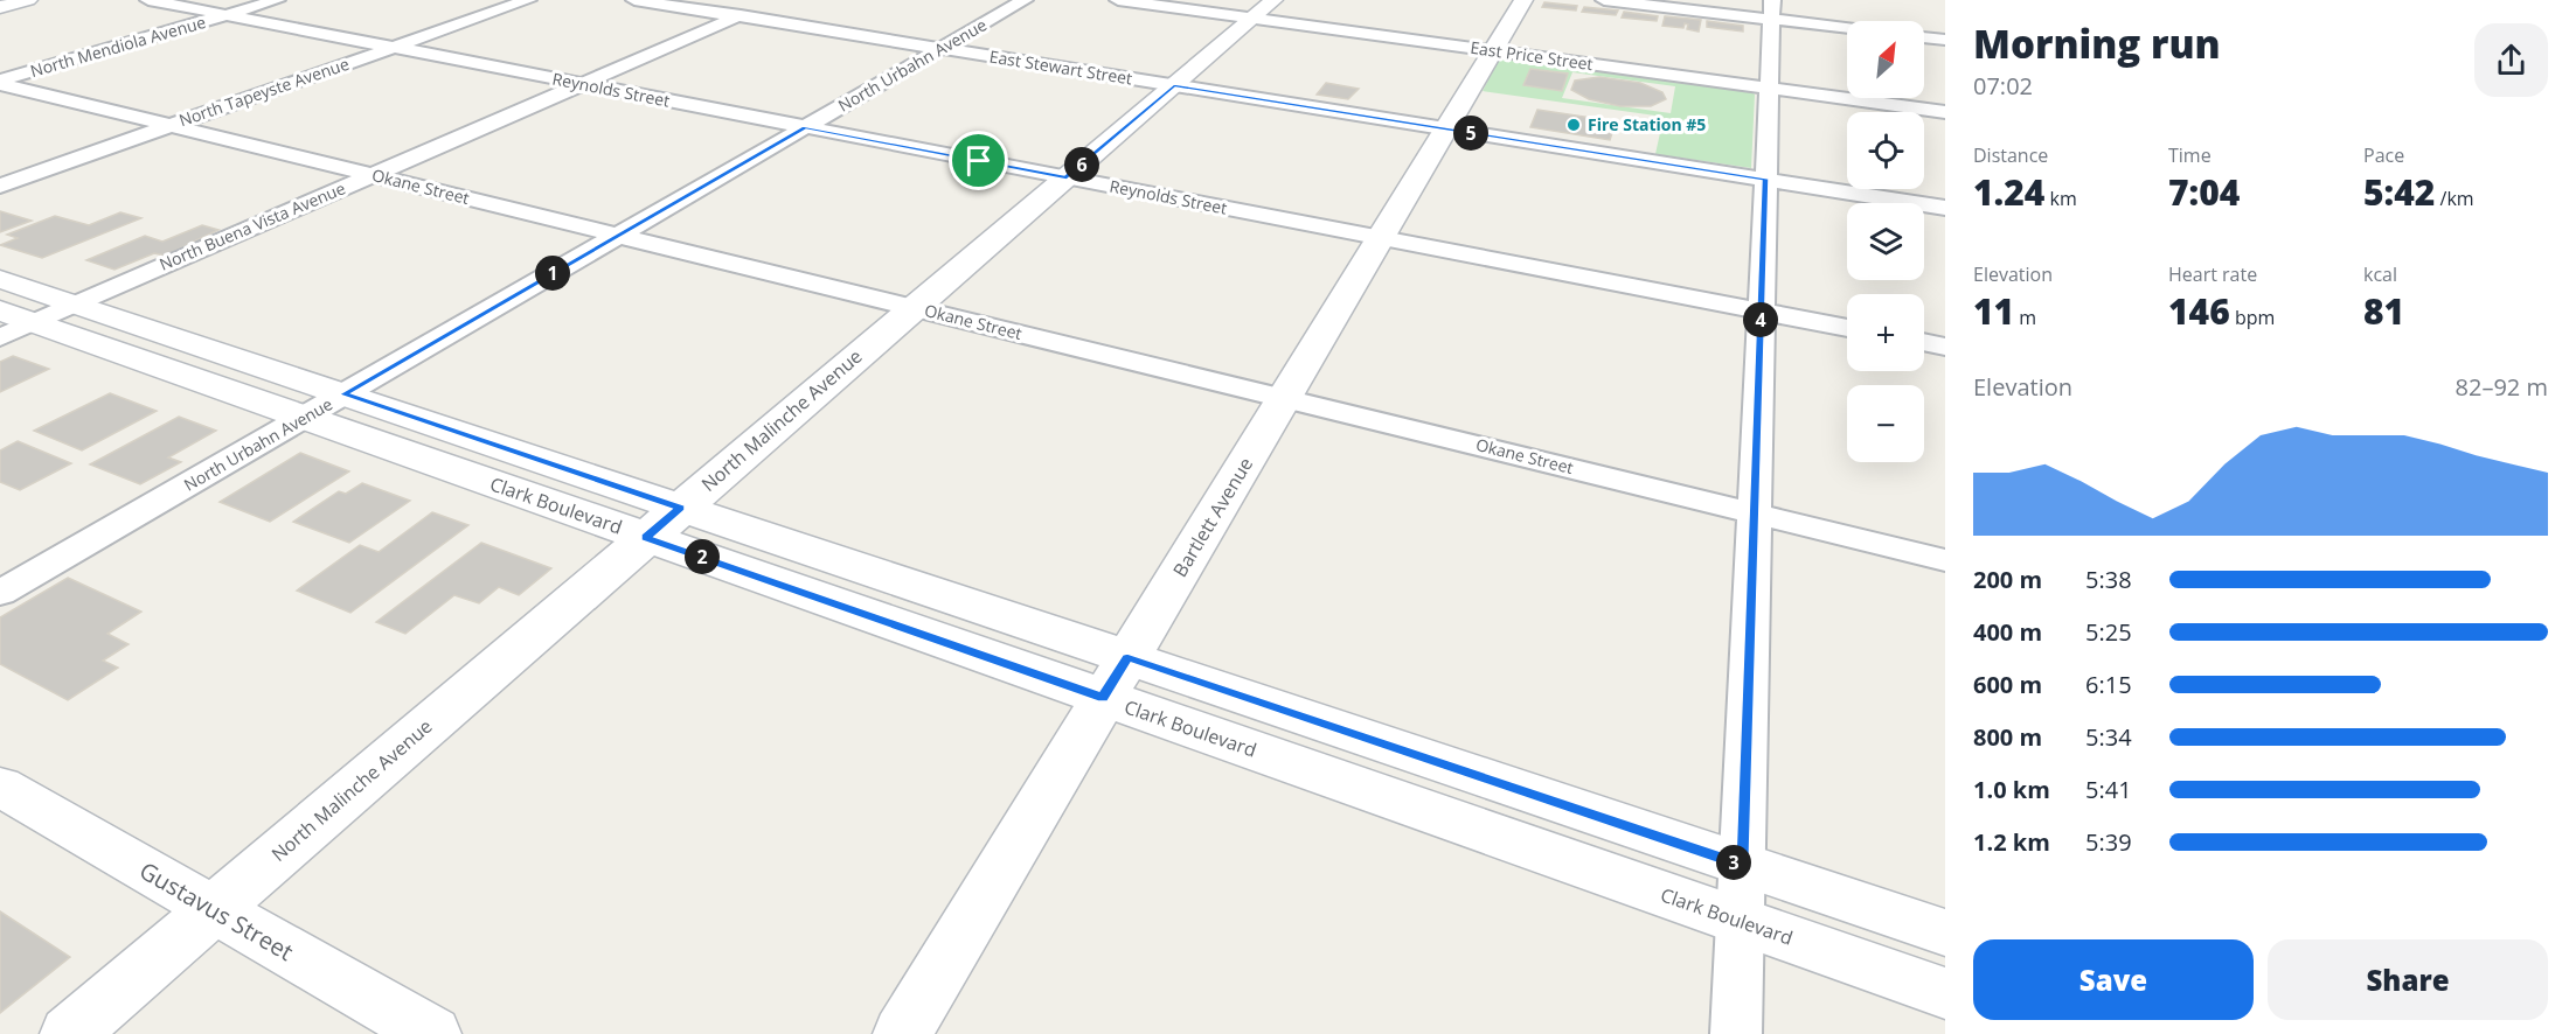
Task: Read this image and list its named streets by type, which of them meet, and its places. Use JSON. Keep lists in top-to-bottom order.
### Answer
{
  "streets": {
    "main road": [
      "North Malinche Avenue",
      "Clark Boulevard",
      "Bartlett Avenue",
      "Gustavus Street"
    ],
    "street": [
      "North Mendiola Avenue",
      "East Price Street",
      "North Urbahn Avenue",
      "East Stewart Street",
      "Reynolds Street",
      "North Tapeyste Avenue",
      "Okane Street",
      "North Buena Vista Avenue"
    ]
  },
  "crossings": [
    ["North Mendiola Avenue", "Reynolds Street"],
    ["North Mendiola Avenue", "Okane Street"],
    ["East Price Street", "North Malinche Avenue"],
    ["East Price Street", "Bartlett Avenue"],
    ["North Urbahn Avenue", "East Stewart Street"],
    ["North Urbahn Avenue", "Reynolds Street"],
    ["North Urbahn Avenue", "Okane Street"],
    ["North Urbahn Avenue", "Clark Boulevard"],
    ["East Stewart Street", "North Buena Vista Avenue"],
    ["East Stewart Street", "North Malinche Avenue"],
    ["East Stewart Street", "Bartlett Avenue"],
    ["Reynolds Street", "North Tapeyste Avenue"],
    ["Reynolds Street", "North Buena Vista Avenue"],
    ["Reynolds Street", "North Malinche Avenue"],
    ["Reynolds Street", "Bartlett Avenue"],
    ["North Tapeyste Avenue", "Okane Street"],
    ["Okane Street", "North Buena Vista Avenue"],
    ["Okane Street", "North Malinche Avenue"],
    ["Okane Street", "Bartlett Avenue"],
    ["North Buena Vista Avenue", "Clark Boulevard"],
    ["North Malinche Avenue", "Clark Boulevard"],
    ["North Malinche Avenue", "Gustavus Street"],
    ["Clark Boulevard", "Bartlett Avenue"]
  ],
  "places": ["Fire Station #5"],
  "north": "top right",
  "page": {
    "heading": ["Morning run", "07:02"],
    "map_buttons": ["+", "−"],
    "pins": [
      "5",
      "6",
      "1",
      "4",
      "2",
      "3"
    ],
    "stats": [
      ["Distance", "1.24 km"],
      ["Time", "7:04"],
      ["Pace", "5:42 /km"],
      ["Elevation", "11 m"],
      ["Heart rate", "146 bpm"],
      ["kcal", "81"]
    ],
    "chart": ["Elevation", "82–92 m"],
    "list": [
      {
        "name": "200 m",
        "note": "5:38"
      },
      {
        "name": "400 m",
        "note": "5:25"
      },
      {
        "name": "600 m",
        "note": "6:15"
      },
      {
        "name": "800 m",
        "note": "5:34"
      },
      {
        "name": "1.0 km",
        "note": "5:41"
      },
      {
        "name": "1.2 km",
        "note": "5:39"
      }
    ],
    "buttons": ["Save", "Share"]
  }
}
